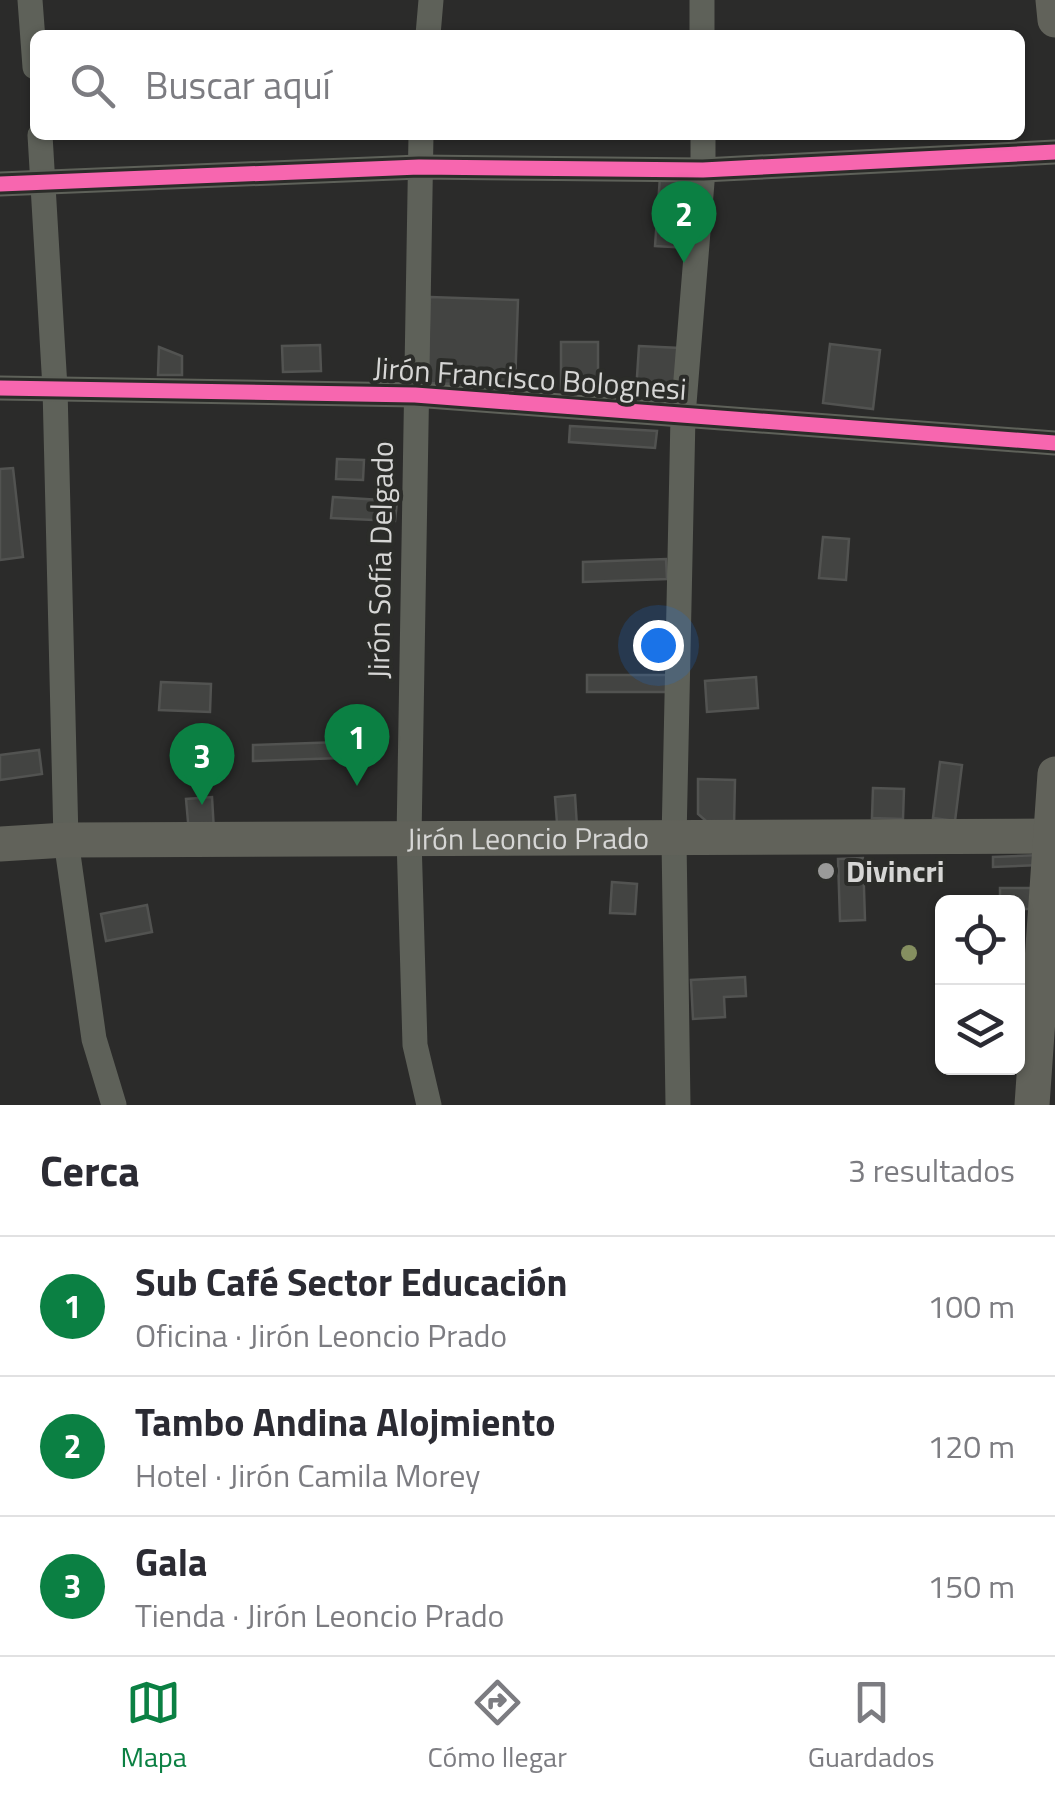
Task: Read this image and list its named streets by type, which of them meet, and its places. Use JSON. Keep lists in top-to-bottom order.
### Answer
{
  "streets": {
    "street": ["Jirón Francisco Bolognesi", "Jirón Sofía Delgado", "Jirón Leoncio Prado"]
  },
  "crossings": [
    ["Jirón Francisco Bolognesi", "Jirón Sofía Delgado"],
    ["Jirón Sofía Delgado", "Jirón Leoncio Prado"]
  ],
  "places": ["Divincri"],
  "page": {
    "search": "Buscar aquí",
    "pins": ["2", "1", "3"],
    "heading": ["Cerca", "3 resultados"],
    "list": [
      {
        "mark": "1",
        "name": "Sub Café Sector Educación",
        "note": "Oficina · Jirón Leoncio Prado",
        "value": "100 m"
      },
      {
        "mark": "2",
        "name": "Tambo Andina Alojmiento",
        "note": "Hotel · Jirón Camila Morey",
        "value": "120 m"
      },
      {
        "mark": "3",
        "name": "Gala",
        "note": "Tienda · Jirón Leoncio Prado",
        "value": "150 m"
      }
    ],
    "nav": ["Mapa", "Cómo llegar", "Guardados"]
  }
}
